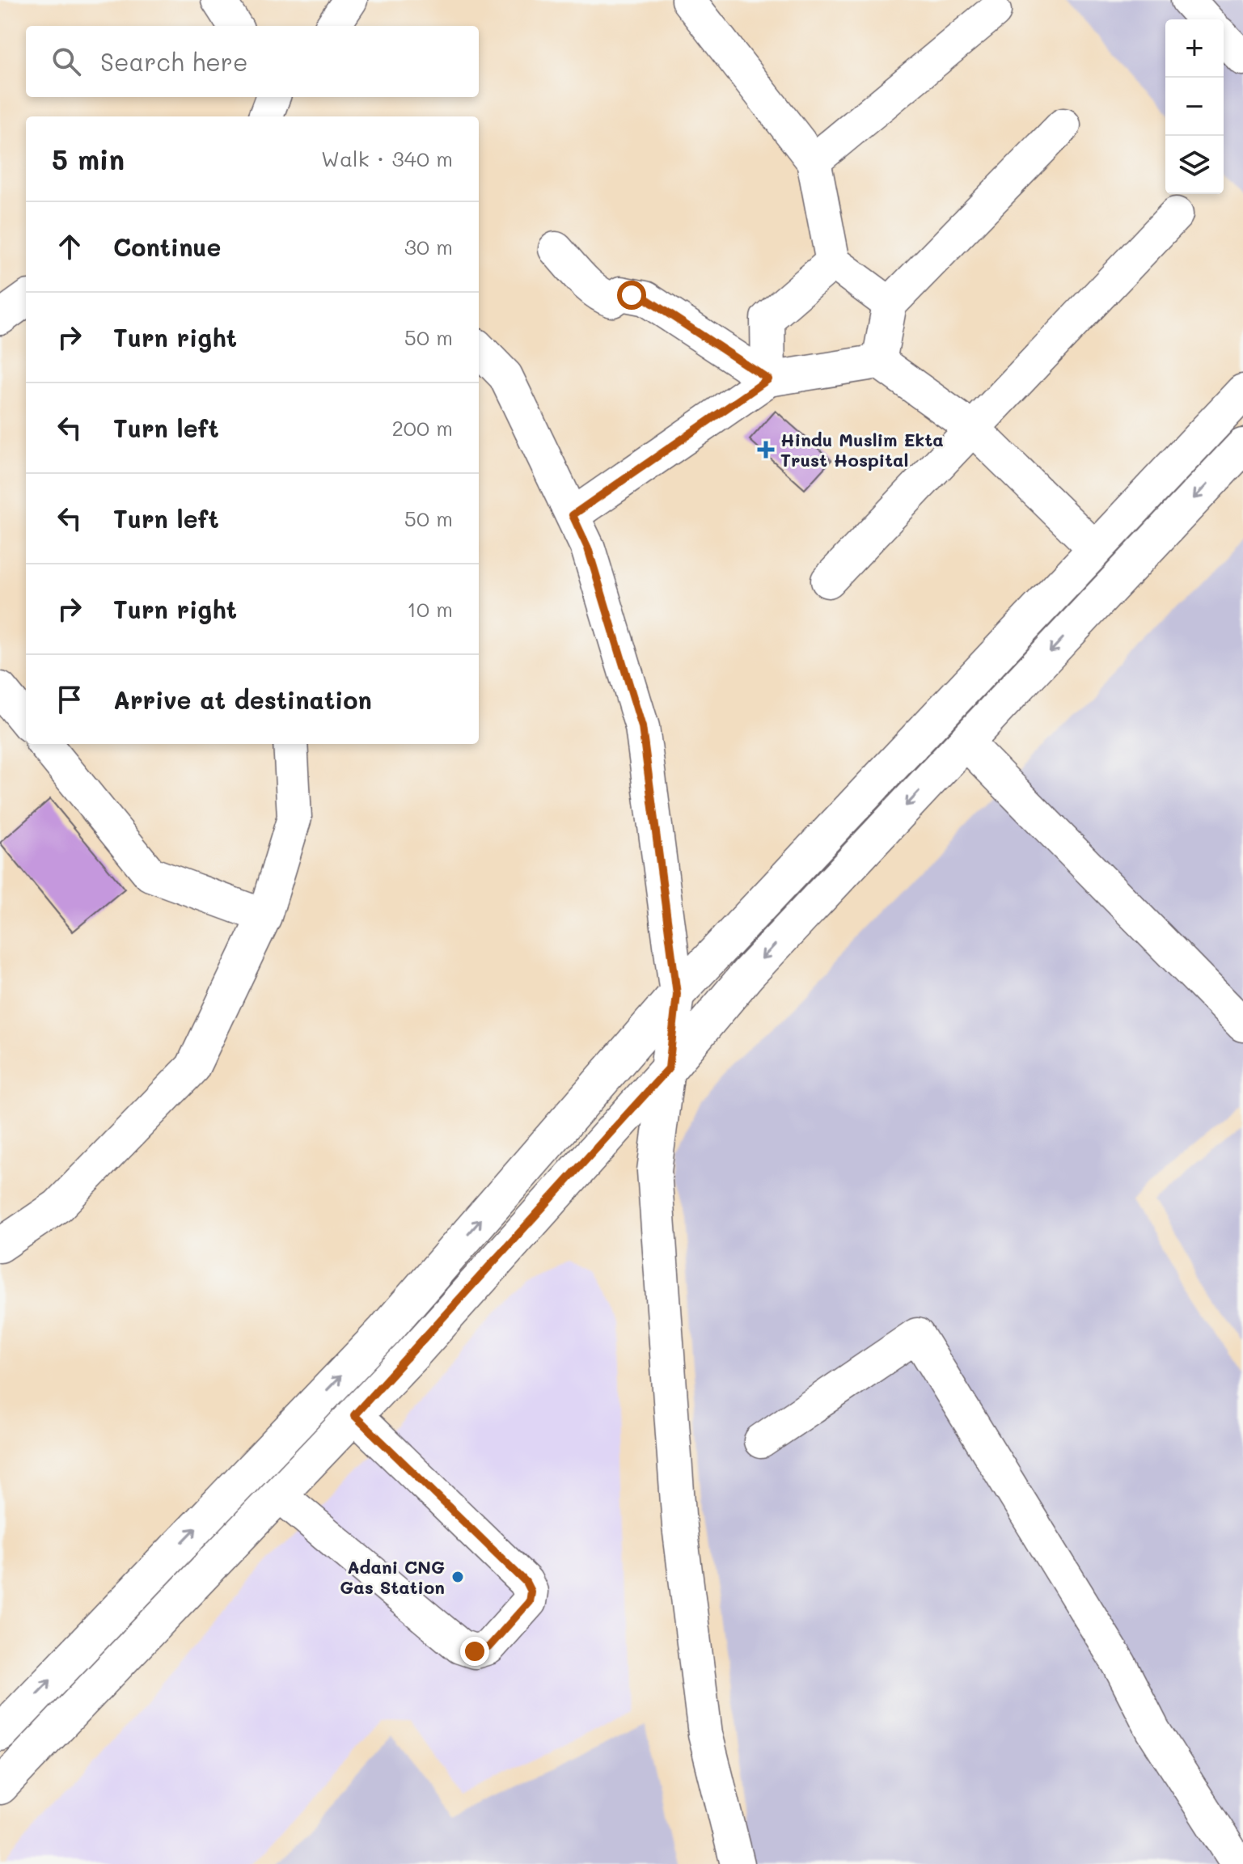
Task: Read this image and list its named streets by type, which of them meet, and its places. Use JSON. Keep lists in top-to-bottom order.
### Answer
{
  "places": {
    "health": ["Hindu Muslim Ekta Trust Hospital"],
    "other": ["Adani CNG Gas Station"]
  },
  "page": {
    "map_buttons": ["+", "−"],
    "search": "Search here",
    "heading": ["5 min", "Walk · 340 m"],
    "list": [
      ["Continue", "30 m"],
      ["Turn right", "50 m"],
      ["Turn left", "200 m"],
      ["Turn left", "50 m"],
      ["Turn right", "10 m"],
      "Arrive at destination"
    ]
  }
}
